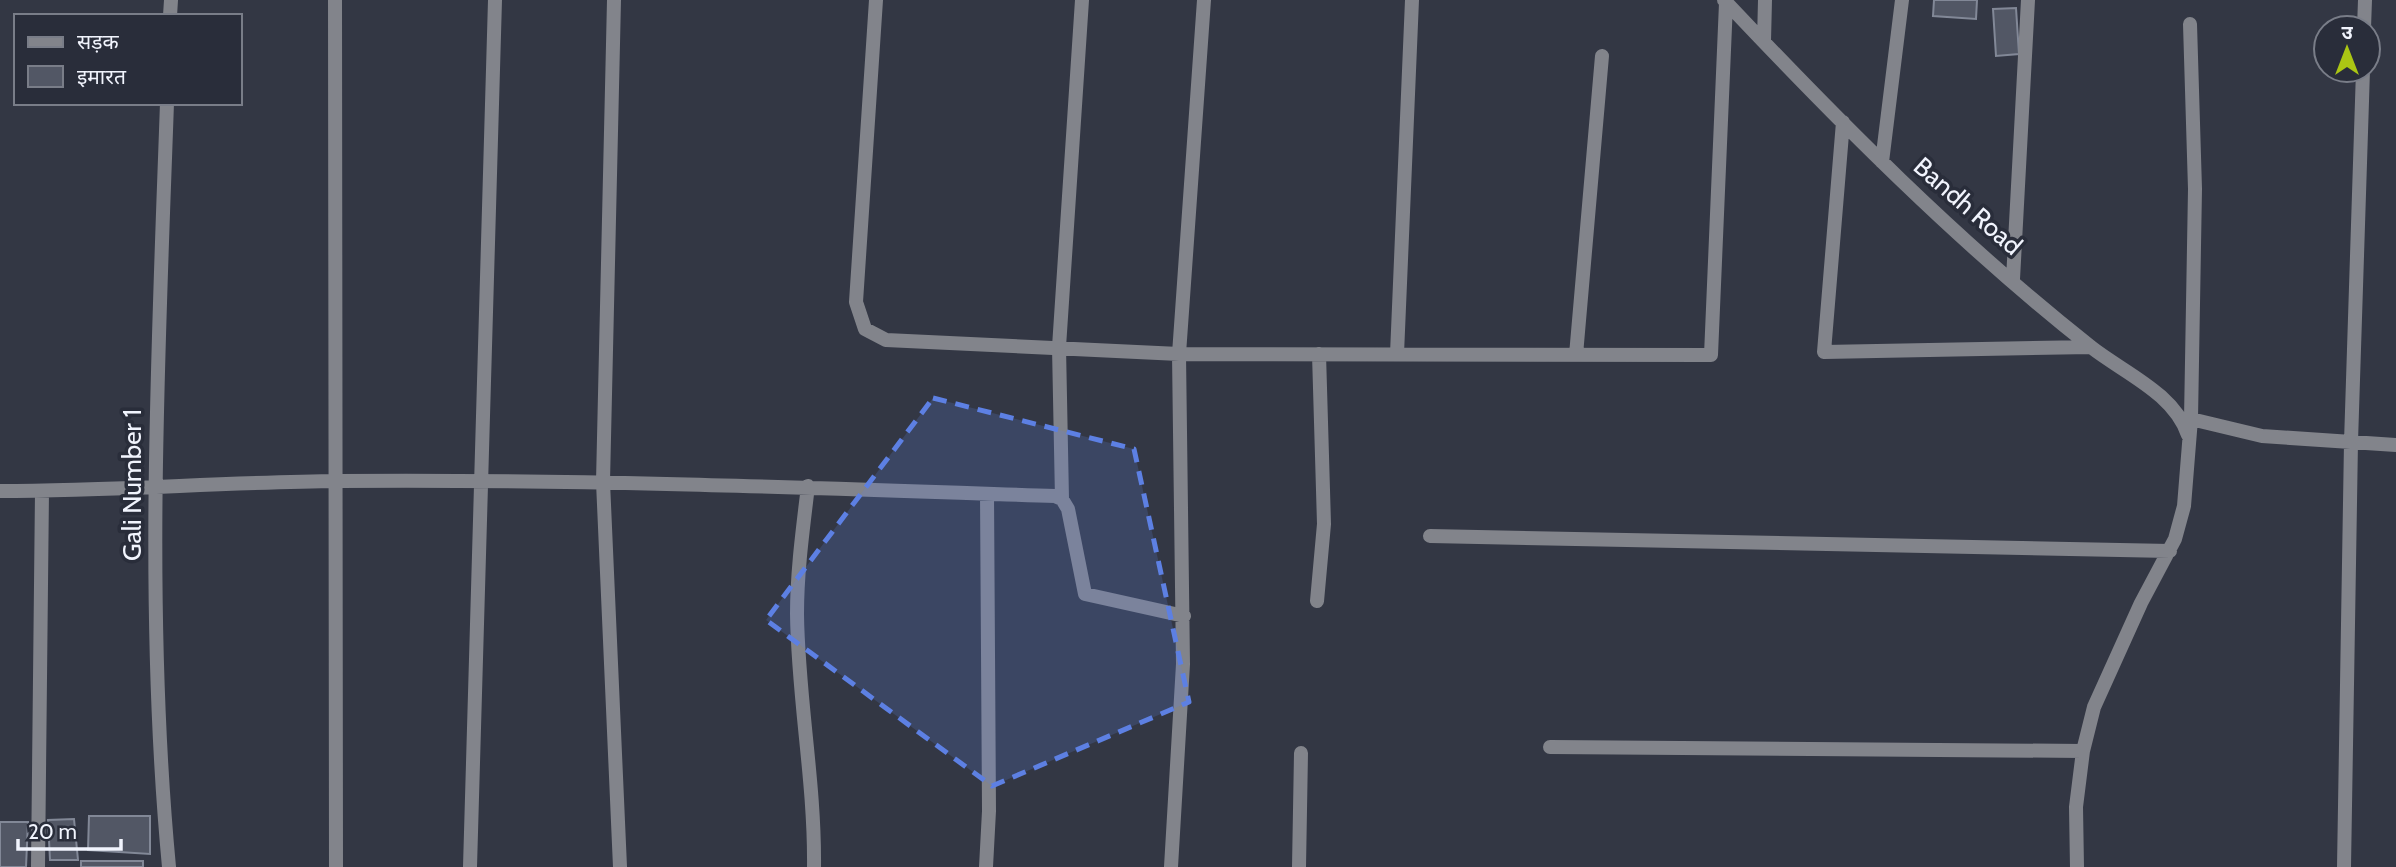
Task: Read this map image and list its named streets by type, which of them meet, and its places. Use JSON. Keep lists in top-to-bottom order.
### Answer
{
  "streets": {
    "street": ["Bandh Road", "Gali Number 1"]
  },
  "legend": ["सड़क", "इमारत"],
  "scale_bar": "20 m",
  "north": "top"
}
